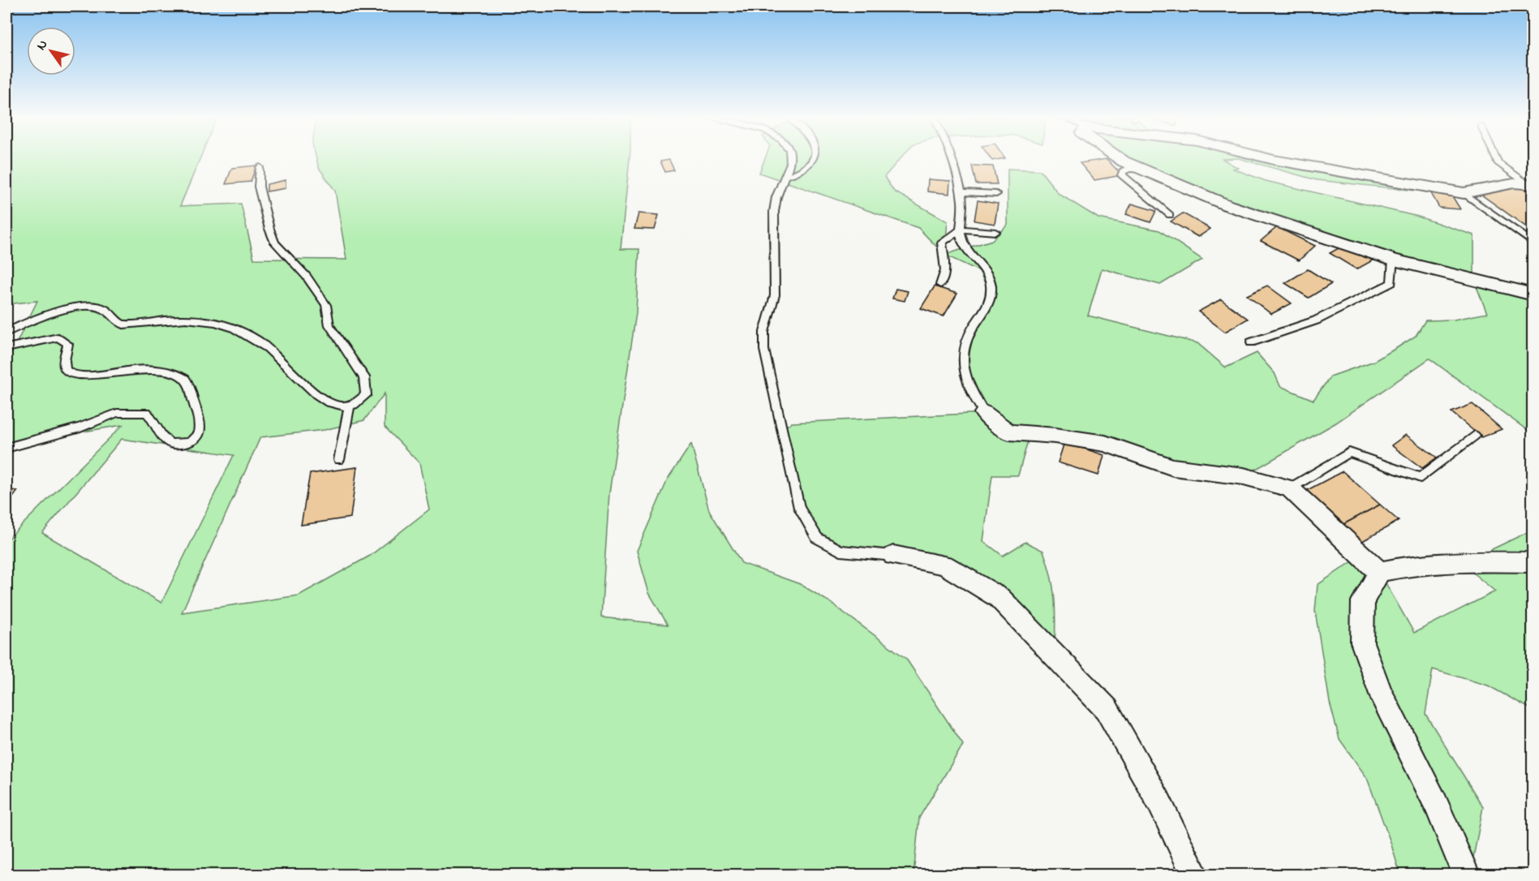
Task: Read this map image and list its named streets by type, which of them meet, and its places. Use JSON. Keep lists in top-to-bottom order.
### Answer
{
  "north": "top left"
}
